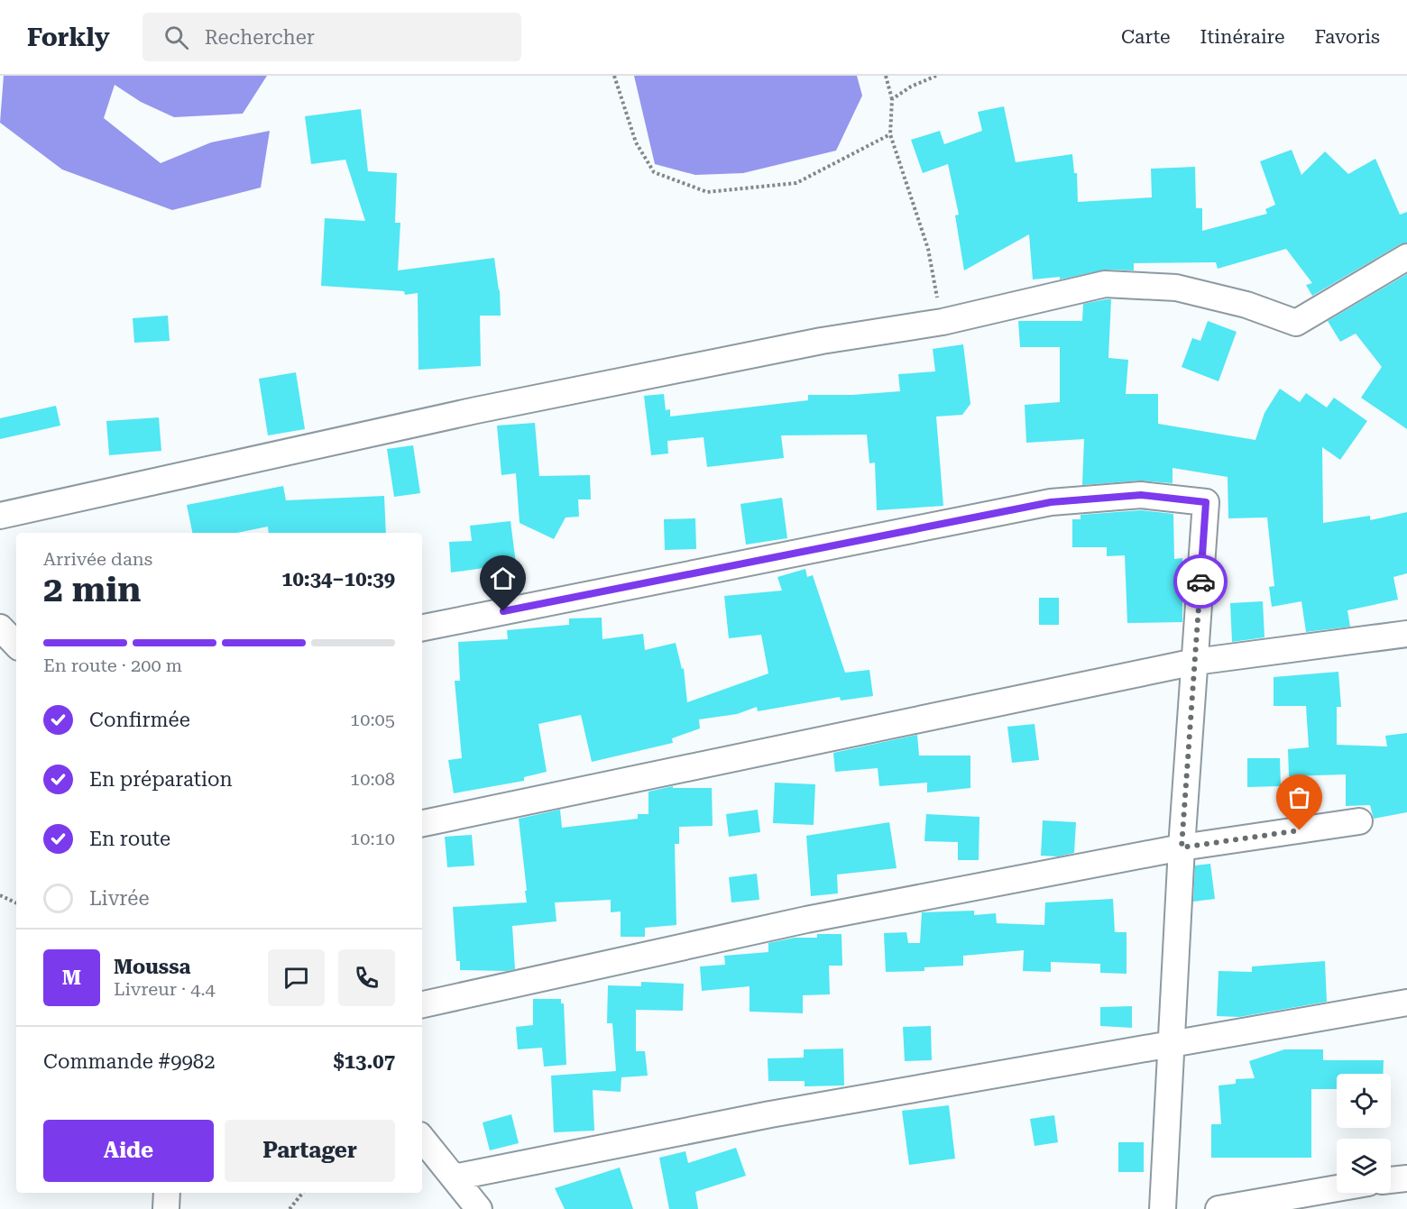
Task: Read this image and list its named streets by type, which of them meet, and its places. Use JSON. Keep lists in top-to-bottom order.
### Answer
{
  "page": {
    "header": "Forkly",
    "search": "Rechercher",
    "nav": ["Carte", "Itinéraire", "Favoris"],
    "heading": ["2 min", "Arrivée dans", "10:34–10:39"],
    "panel": [
      "Moussa",
      "Livreur · 4.4",
      "Commande #9982",
      "$13.07"
    ],
    "bar": "En route · 200 m",
    "list": [
      ["Confirmée", "10:05"],
      ["En préparation", "10:08"],
      ["En route", "10:10"],
      "Livrée"
    ],
    "round": "M",
    "buttons": ["Aide", "Partager"]
  }
}
